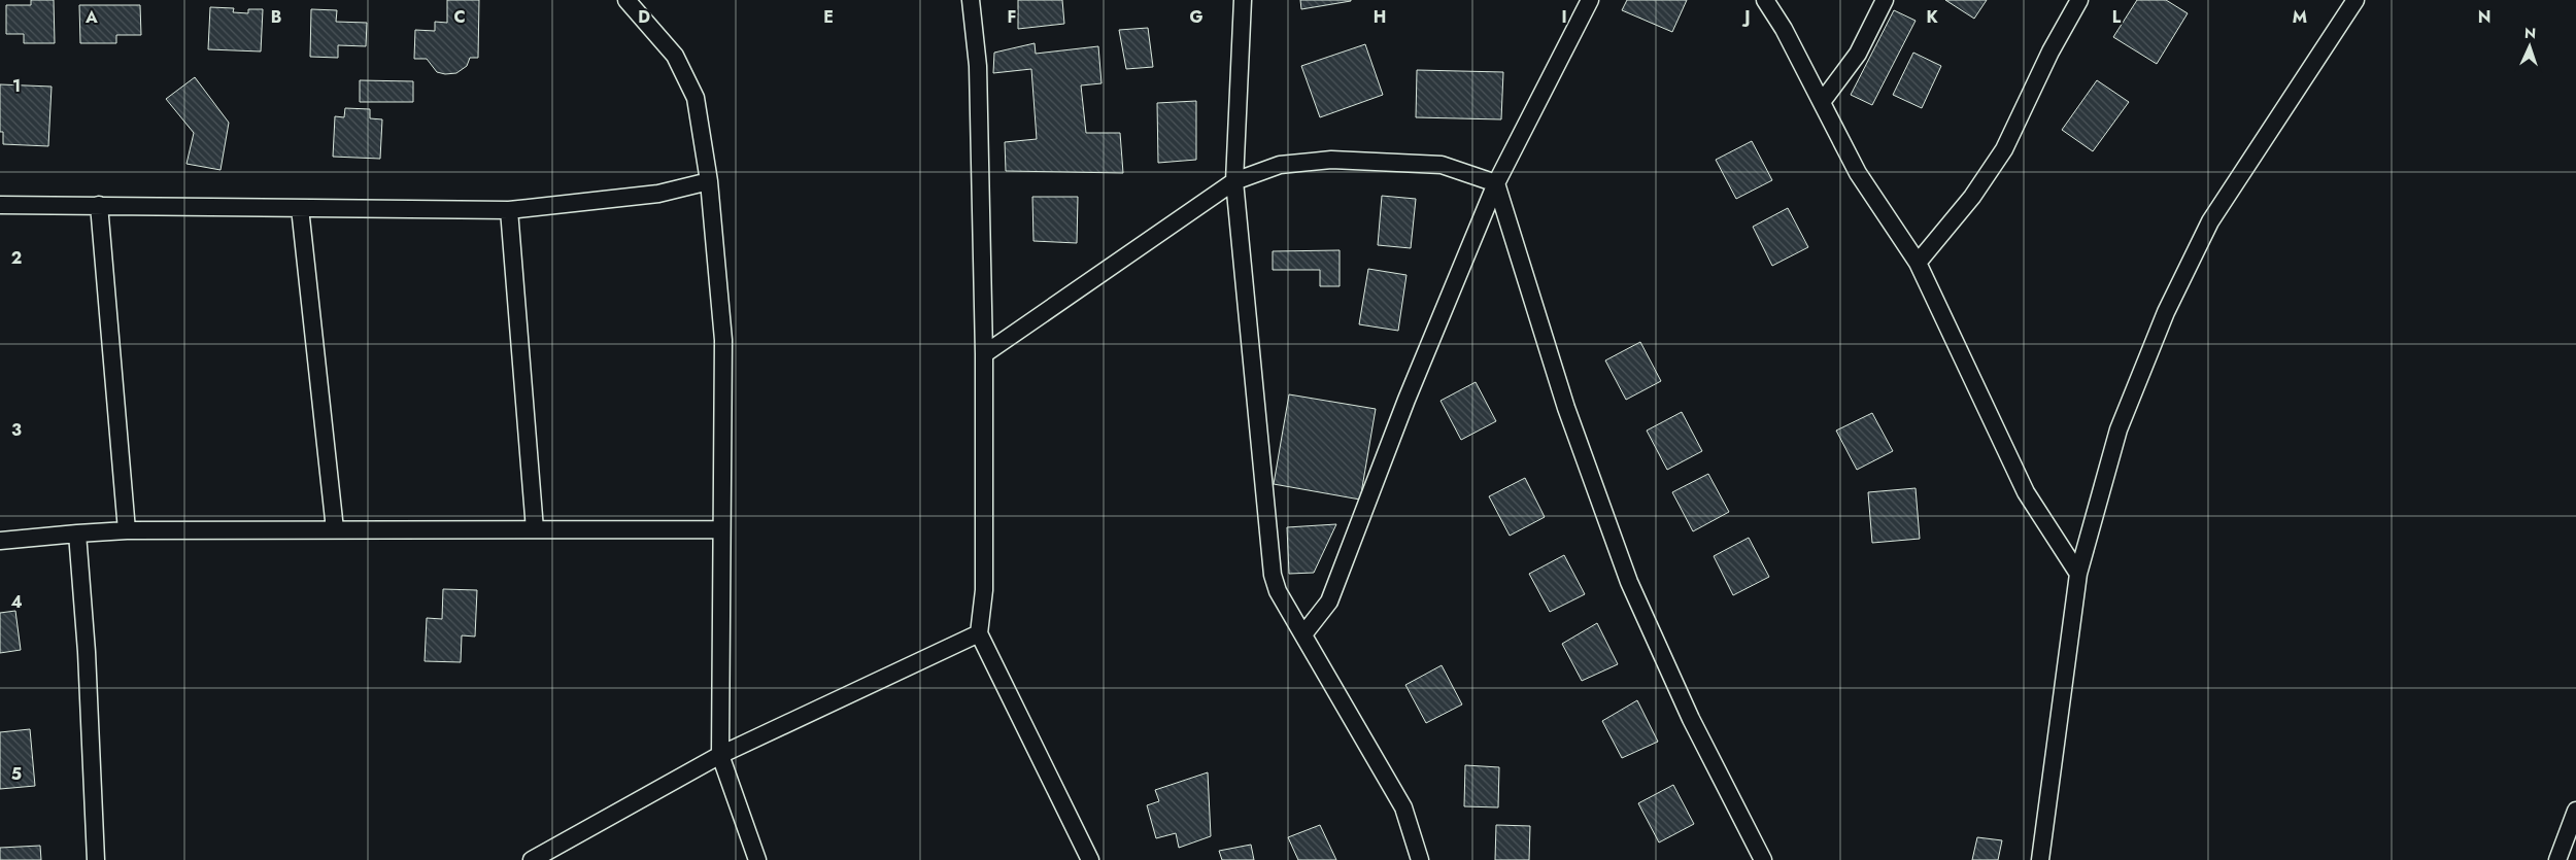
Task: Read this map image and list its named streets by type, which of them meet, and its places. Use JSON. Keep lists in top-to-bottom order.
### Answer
{
  "north": "top",
  "grid": {
    "columns": [
      "A",
      "B",
      "C",
      "D",
      "E",
      "F",
      "G",
      "H",
      "I",
      "J",
      "K",
      "L",
      "M",
      "N"
    ],
    "rows": [
      "1",
      "2",
      "3",
      "4",
      "5"
    ]
  }
}
